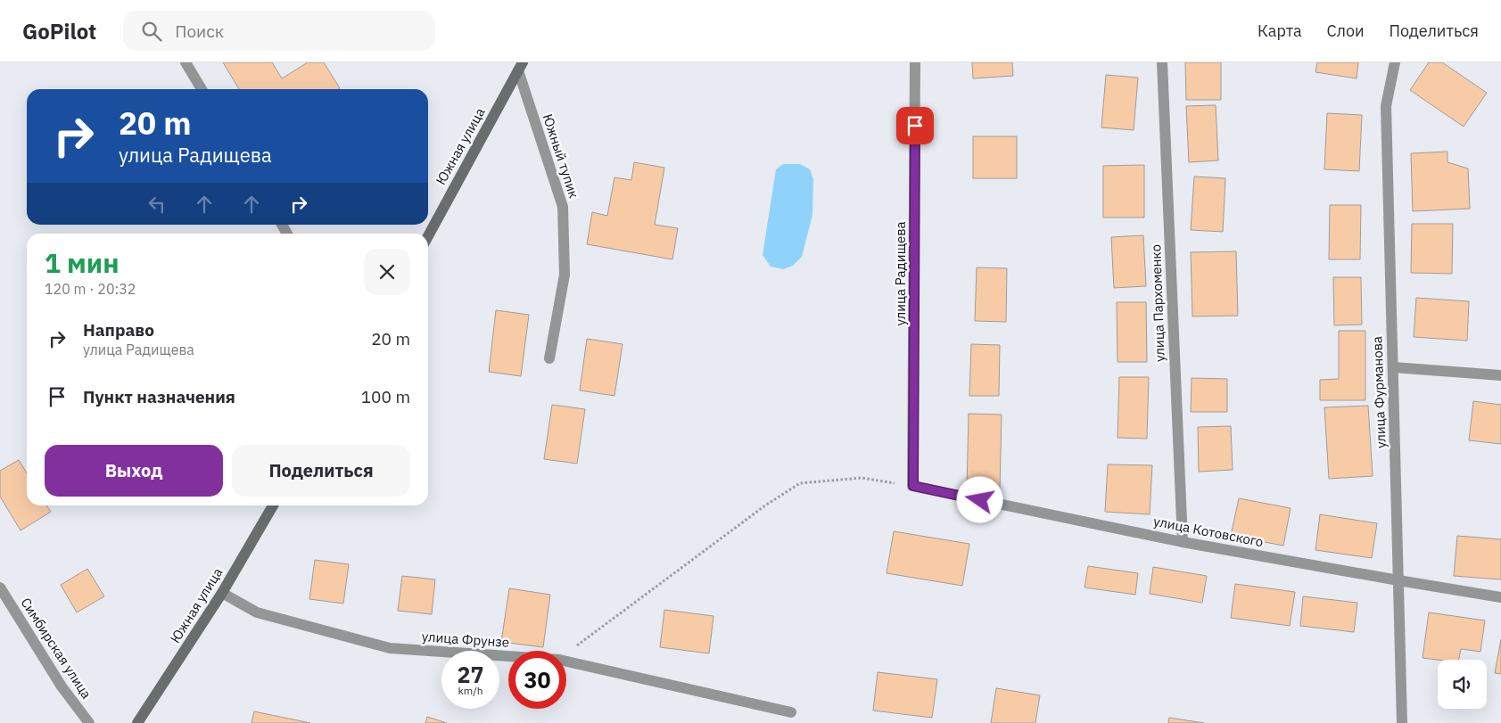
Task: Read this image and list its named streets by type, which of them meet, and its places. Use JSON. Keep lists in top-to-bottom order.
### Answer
{
  "streets": {
    "street": [
      "Южная улица",
      "Южный тупик",
      "улица Радищева",
      "улица Пархоменко",
      "улица Фурманова",
      "улица Котовского",
      "улица Фрунзе",
      "Симбирская улица"
    ]
  },
  "crossings": [
    ["Южная улица", "Южный тупик"],
    ["Южная улица", "улица Фрунзе"],
    ["улица Радищева", "улица Котовского"],
    ["улица Пархоменко", "улица Котовского"],
    ["улица Фурманова", "улица Котовского"]
  ],
  "page": {
    "header": "GoPilot",
    "search": "Поиск",
    "nav": ["Карта", "Слои", "Поделиться"],
    "turn": ["20 m", "улица Радищева"],
    "heading": ["1 мин", "120 m · 20:32"],
    "list": [
      {
        "name": "Направо",
        "note": "улица Радищева",
        "value": "20 m"
      },
      {
        "name": "Пункт назначения",
        "value": "100 m"
      }
    ],
    "buttons": ["Выход", "Поделиться"],
    "speed": "27 km/h",
    "limit": "30"
  }
}
